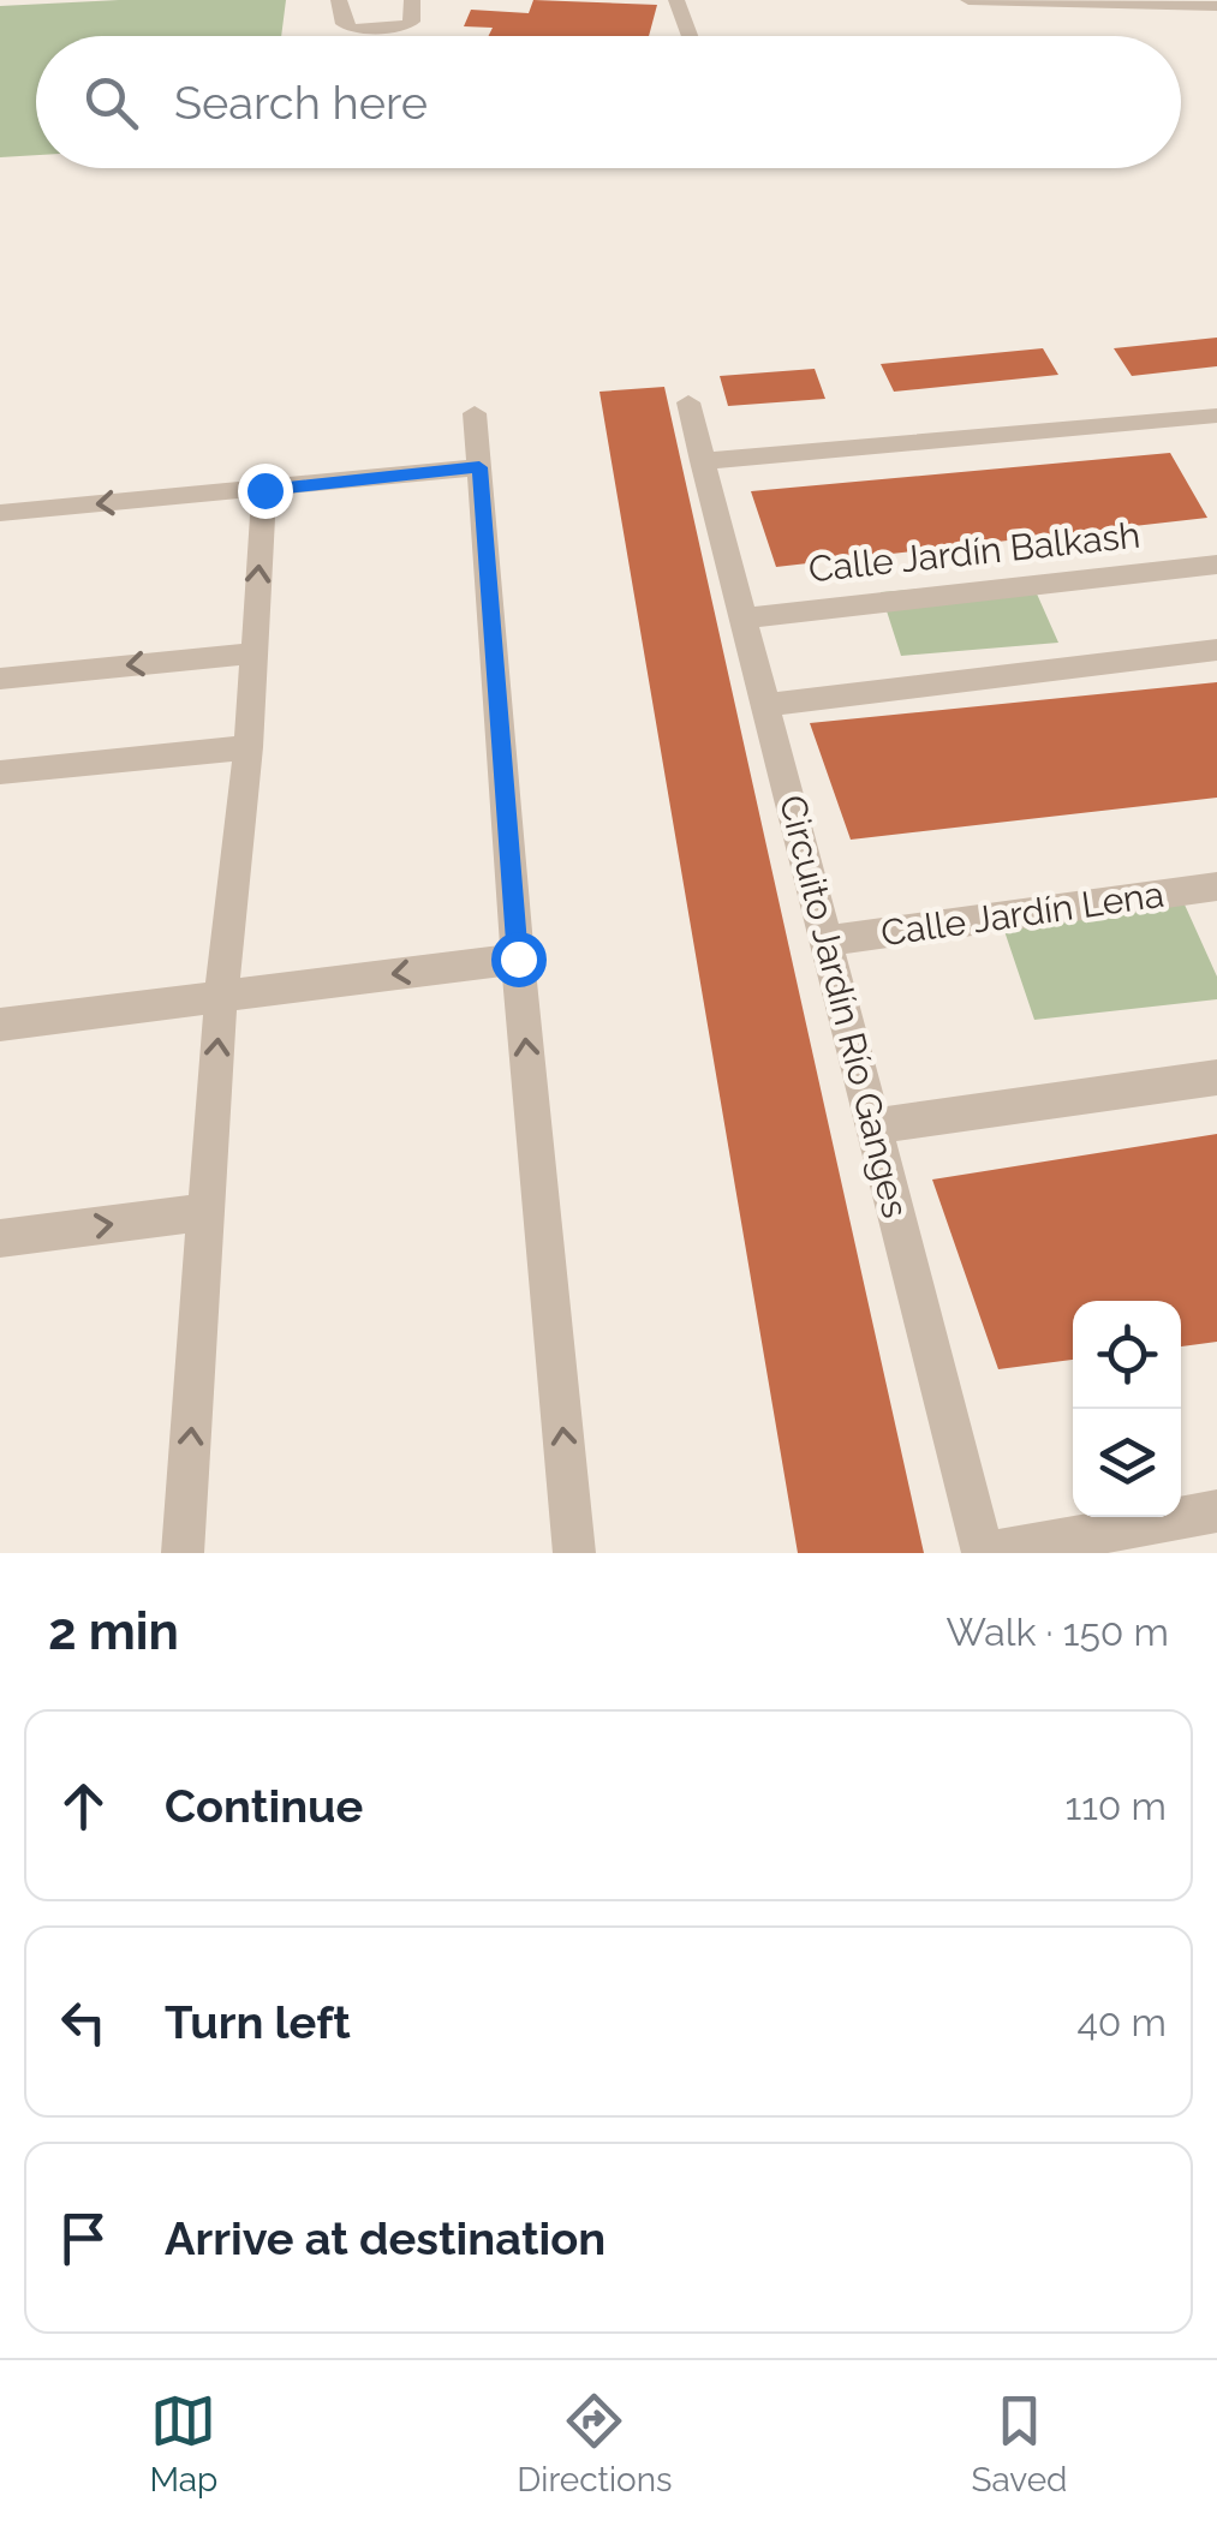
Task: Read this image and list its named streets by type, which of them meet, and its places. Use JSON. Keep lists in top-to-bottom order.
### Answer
{
  "streets": {
    "street": ["Calle Jardín Balkash", "Calle Jardín Lena", "Circuito Jardín Río Ganges"]
  },
  "crossings": [
    ["Calle Jardín Balkash", "Circuito Jardín Río Ganges"],
    ["Calle Jardín Lena", "Circuito Jardín Río Ganges"]
  ],
  "page": {
    "search": "Search here",
    "heading": ["2 min", "Walk · 150 m"],
    "list": [
      ["Continue", "110 m"],
      ["Turn left", "40 m"],
      "Arrive at destination"
    ],
    "nav": ["Map", "Directions", "Saved"]
  }
}
